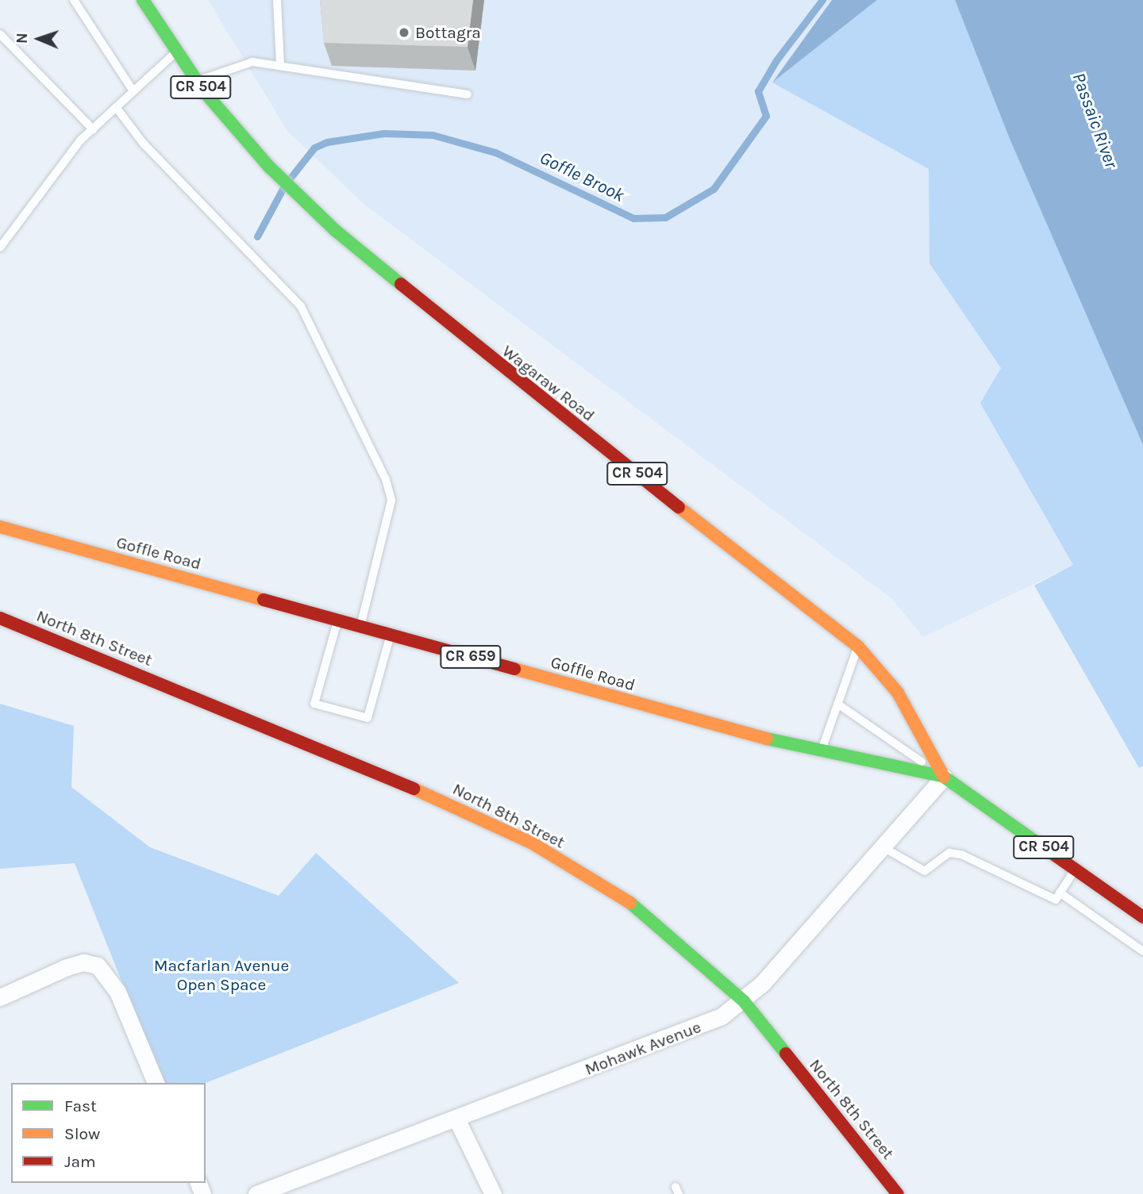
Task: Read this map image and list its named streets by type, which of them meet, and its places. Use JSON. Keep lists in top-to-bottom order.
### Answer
{
  "streets": {
    "main road": [
      "CR 504",
      "Wagaraw Road",
      "Goffle Road",
      "North 8th Street",
      "CR 659"
    ],
    "street": ["Mohawk Avenue"]
  },
  "crossings": [
    ["Wagaraw Road", "Goffle Road"],
    ["Wagaraw Road", "Mohawk Avenue"],
    ["Goffle Road", "Mohawk Avenue"],
    ["North 8th Street", "Mohawk Avenue"]
  ],
  "water": ["Passaic River", "Goffle Brook"],
  "parks": ["Macfarlan Avenue Open Space"],
  "places": ["Bottagra"],
  "legend": ["Fast", "Slow", "Jam"],
  "north": "left"
}
